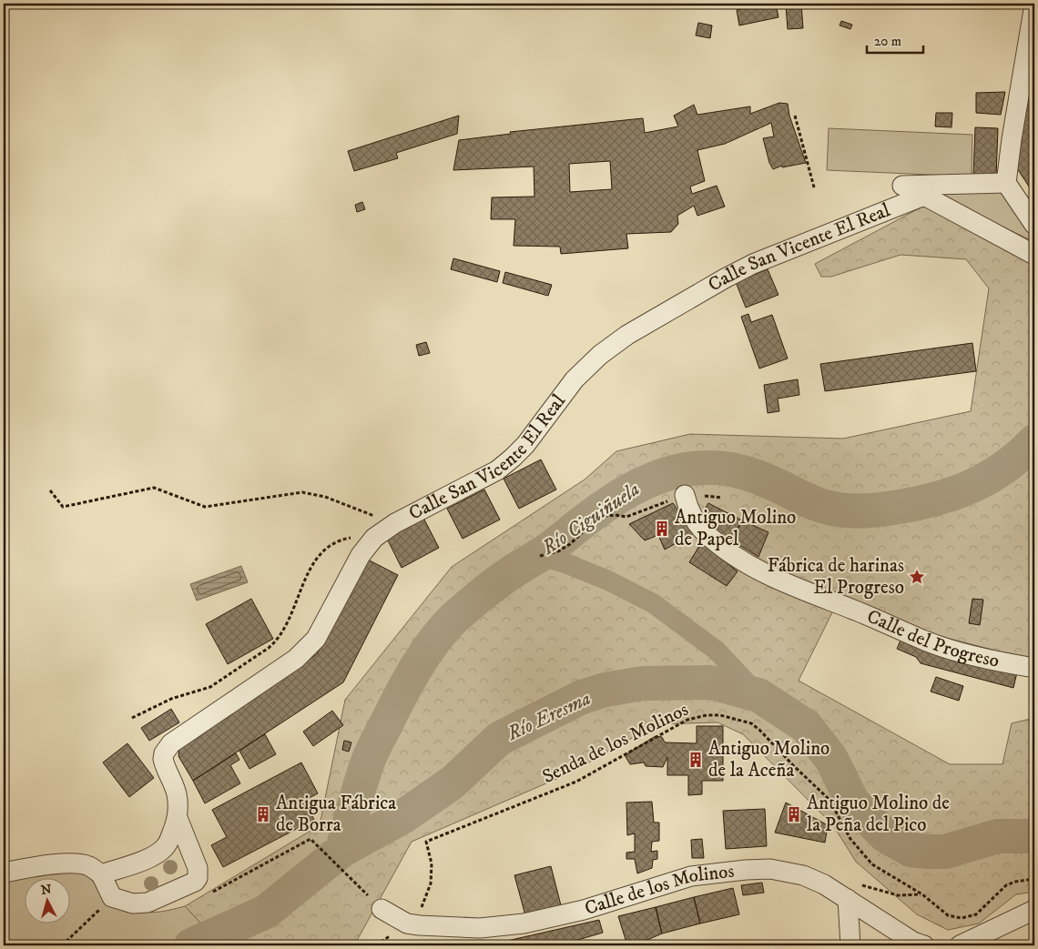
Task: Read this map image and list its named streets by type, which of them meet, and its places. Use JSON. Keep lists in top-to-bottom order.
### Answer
{
  "streets": {
    "street": ["Calle San Vicente El Real", "Calle del Progreso", "Calle de los Molinos"],
    "path": ["Senda de los Molinos"]
  },
  "crossings": [
    ["Senda de los Molinos", "Calle de los Molinos"]
  ],
  "water": ["Río Ciguiñuela", "Río Eresma"],
  "places": {
    "building": [
      "Antiguo Molino de Papel",
      "Antiguo Molino de la Aceña",
      "Antigua Fábrica de Borra",
      "Antiguo Molino de la Peña del Pico"
    ],
    "place": ["Fábrica de harinas El Progreso"]
  },
  "scale_bar": "20 m",
  "north": "top"
}
